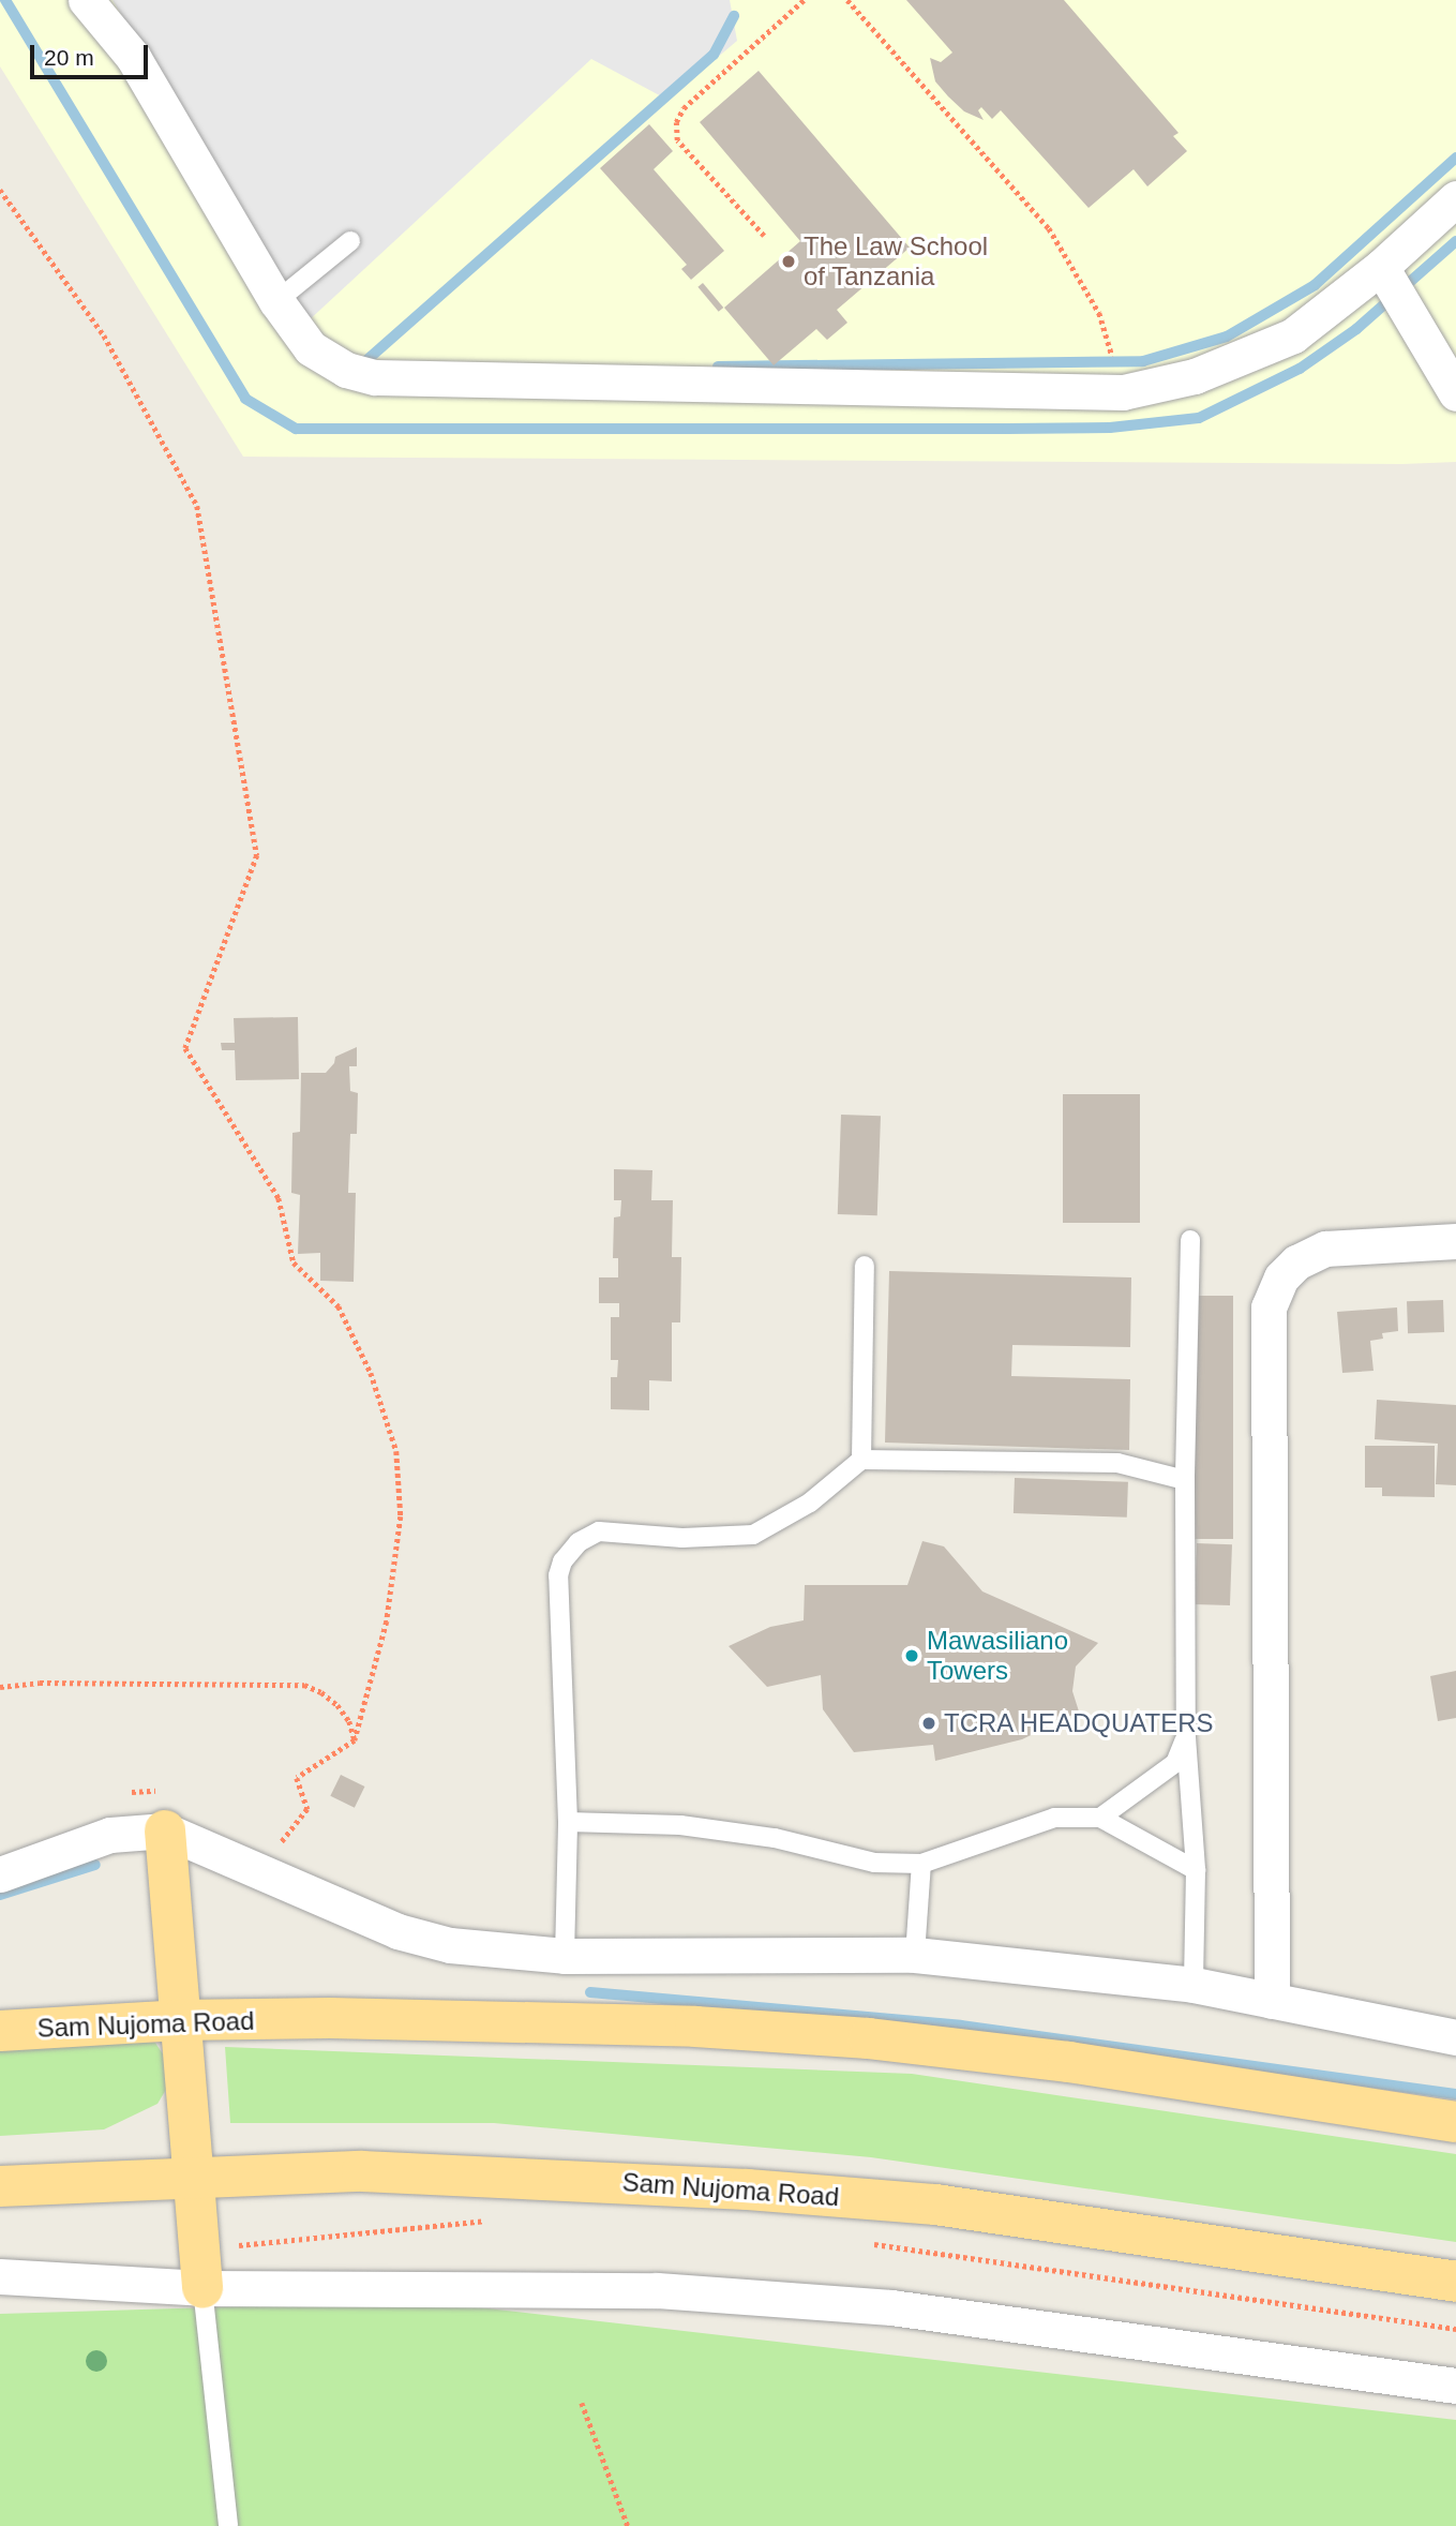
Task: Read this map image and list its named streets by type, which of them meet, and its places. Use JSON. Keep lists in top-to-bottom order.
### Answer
{
  "streets": {
    "main road": ["Sam Nujoma Road"]
  },
  "places": ["The Law School of Tanzania", "Mawasiliano Towers", "TCRA HEADQUATERS"],
  "scale_bar": "20 m"
}
